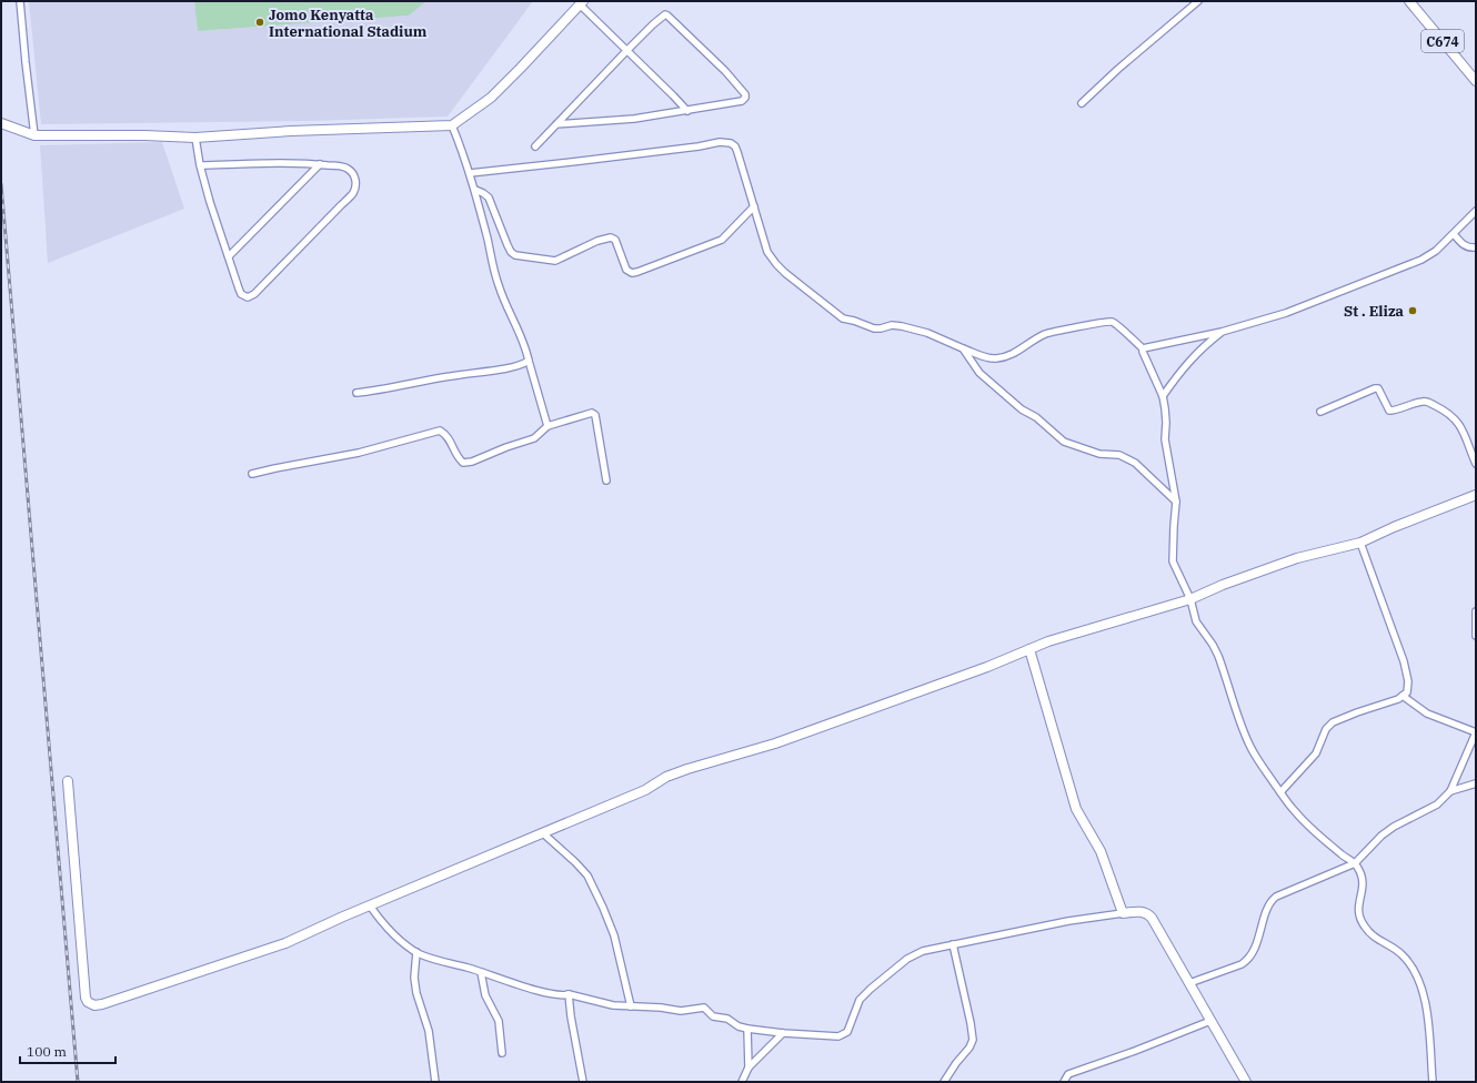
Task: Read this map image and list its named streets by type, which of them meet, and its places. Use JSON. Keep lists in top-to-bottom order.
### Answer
{
  "streets": {
    "street": ["C674"]
  },
  "places": ["Jomo Kenyatta International Stadium", "St . Eliza"],
  "scale_bar": "100 m"
}
